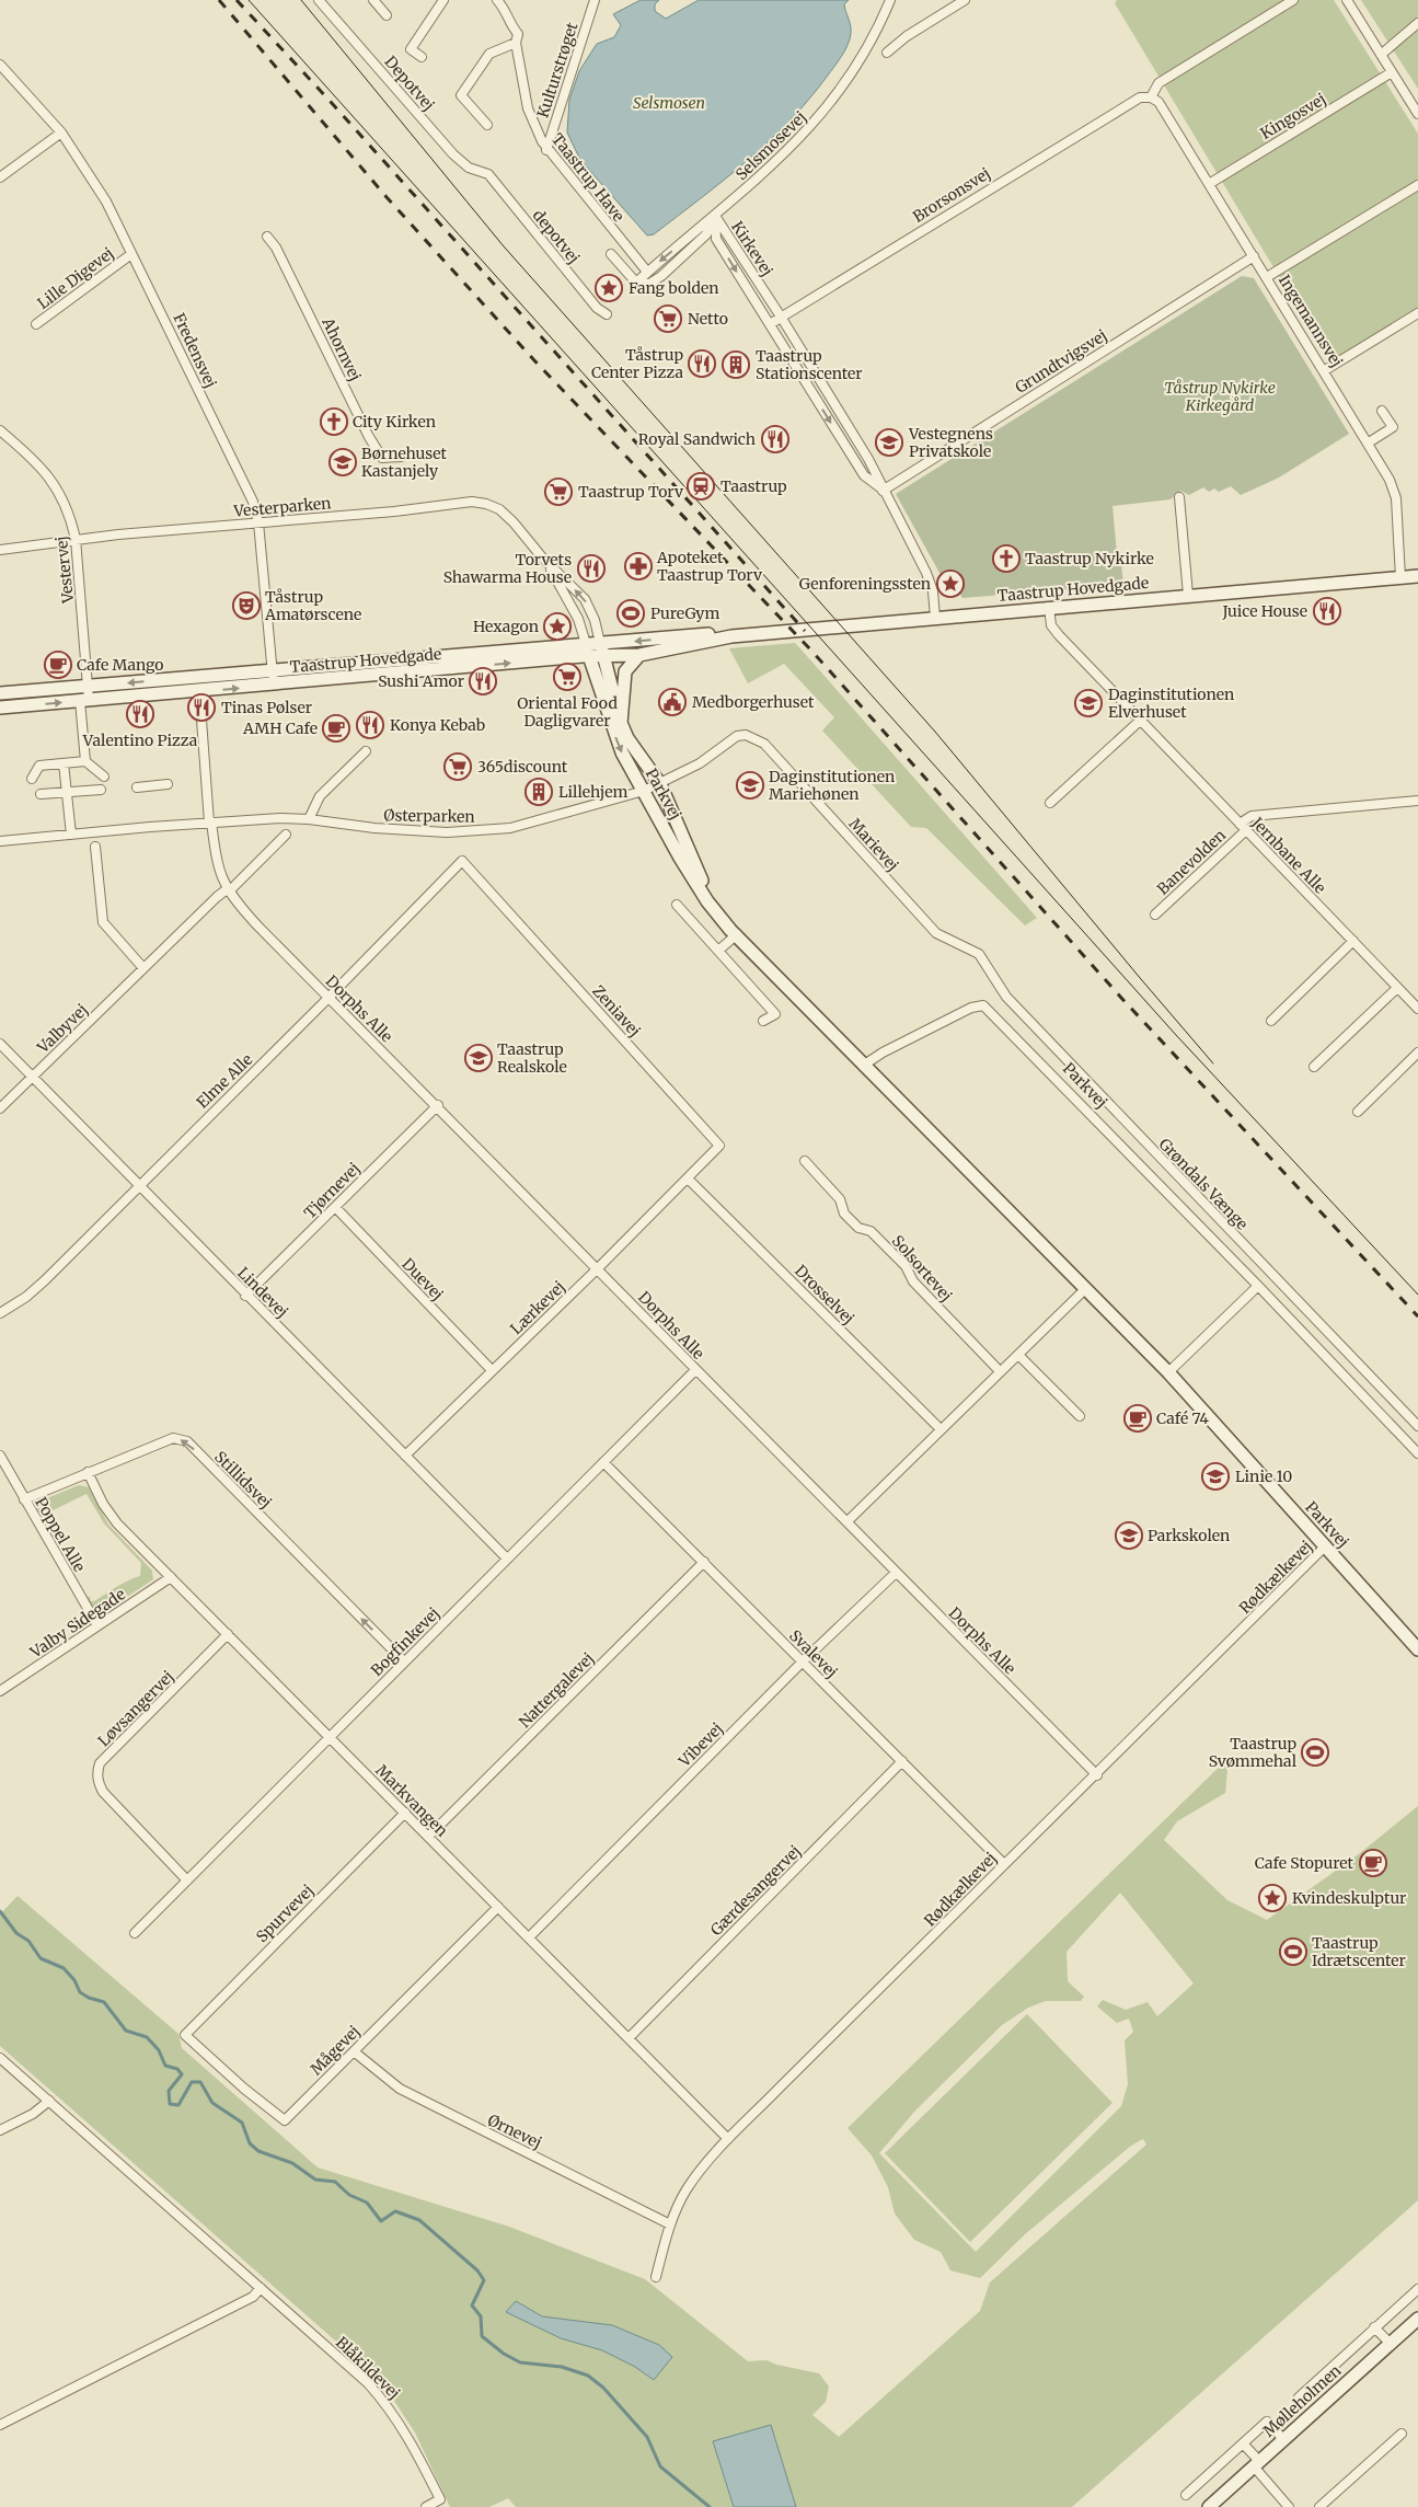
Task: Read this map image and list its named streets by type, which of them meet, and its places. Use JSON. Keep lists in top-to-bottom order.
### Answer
{
  "streets": {
    "street": [
      "Kulturstrøget",
      "Depotvej",
      "Kingosvej",
      "Selsmosevej",
      "Taastrup Have",
      "Brorsonsvej",
      "depotvej",
      "Kirkevej",
      "Lille Digevej",
      "Ingemannsvej",
      "Ahornvej",
      "Fredensvej",
      "Grundtvigsvej",
      "Vesterparken",
      "Vestervej",
      "Taastrup Hovedgade",
      "Parkvej",
      "Østerparken",
      "Marievej",
      "Jernbane Alle",
      "Banevolden",
      "Dorphs Alle",
      "Zeniavej",
      "Valbyvej",
      "Elme Alle",
      "Grøndals Vænge",
      "Tjørnevej",
      "Solsortevej",
      "Duevej",
      "Lindevej",
      "Drosselvej",
      "Lærkevej",
      "Stillidsvej",
      "Poppel Alle",
      "Rødkælkevej",
      "Valby Sidegade",
      "Bogfinkevej",
      "Svalevej",
      "Nattergalevej",
      "Løvsangervej",
      "Vibevej",
      "Markvangen",
      "Gærdesangervej",
      "Spurvevej",
      "Mågevej",
      "Ørnevej",
      "Blåkildevej",
      "Mølleholmen"
    ]
  },
  "crossings": [
    ["Kulturstrøget", "Taastrup Have"],
    ["Depotvej", "depotvej"],
    ["Kingosvej", "Ingemannsvej"],
    ["Selsmosevej", "Taastrup Have"],
    ["Selsmosevej", "Kirkevej"],
    ["Brorsonsvej", "Kirkevej"],
    ["Brorsonsvej", "Ingemannsvej"],
    ["Kirkevej", "Grundtvigsvej"],
    ["Kirkevej", "Taastrup Hovedgade"],
    ["Lille Digevej", "Fredensvej"],
    ["Ingemannsvej", "Grundtvigsvej"],
    ["Ingemannsvej", "Taastrup Hovedgade"],
    ["Fredensvej", "Vesterparken"],
    ["Fredensvej", "Taastrup Hovedgade"],
    ["Vesterparken", "Vestervej"],
    ["Vesterparken", "Taastrup Hovedgade"],
    ["Vesterparken", "Parkvej"],
    ["Vestervej", "Taastrup Hovedgade"],
    ["Taastrup Hovedgade", "Parkvej"],
    ["Taastrup Hovedgade", "Jernbane Alle"],
    ["Parkvej", "Østerparken"],
    ["Parkvej", "Marievej"],
    ["Parkvej", "Rødkælkevej"],
    ["Østerparken", "Marievej"],
    ["Østerparken", "Dorphs Alle"],
    ["Marievej", "Grøndals Vænge"],
    ["Jernbane Alle", "Banevolden"],
    ["Dorphs Alle", "Valbyvej"],
    ["Dorphs Alle", "Elme Alle"],
    ["Dorphs Alle", "Tjørnevej"],
    ["Dorphs Alle", "Lærkevej"],
    ["Dorphs Alle", "Rødkælkevej"],
    ["Dorphs Alle", "Bogfinkevej"],
    ["Dorphs Alle", "Vibevej"],
    ["Zeniavej", "Elme Alle"],
    ["Zeniavej", "Drosselvej"],
    ["Zeniavej", "Lærkevej"],
    ["Valbyvej", "Lindevej"],
    ["Elme Alle", "Lindevej"],
    ["Tjørnevej", "Duevej"],
    ["Tjørnevej", "Lindevej"],
    ["Duevej", "Lærkevej"],
    ["Lindevej", "Lærkevej"],
    ["Lindevej", "Bogfinkevej"],
    ["Drosselvej", "Lærkevej"],
    ["Stillidsvej", "Poppel Alle"],
    ["Stillidsvej", "Bogfinkevej"],
    ["Stillidsvej", "Markvangen"],
    ["Poppel Alle", "Valby Sidegade"],
    ["Rødkælkevej", "Svalevej"],
    ["Rødkælkevej", "Markvangen"],
    ["Rødkælkevej", "Ørnevej"],
    ["Valby Sidegade", "Markvangen"],
    ["Bogfinkevej", "Svalevej"],
    ["Bogfinkevej", "Løvsangervej"],
    ["Bogfinkevej", "Markvangen"],
    ["Svalevej", "Nattergalevej"],
    ["Svalevej", "Vibevej"],
    ["Svalevej", "Gærdesangervej"],
    ["Nattergalevej", "Markvangen"],
    ["Løvsangervej", "Markvangen"],
    ["Vibevej", "Markvangen"],
    ["Markvangen", "Gærdesangervej"],
    ["Markvangen", "Spurvevej"],
    ["Markvangen", "Mågevej"],
    ["Spurvevej", "Mågevej"],
    ["Mågevej", "Ørnevej"]
  ],
  "one_way": ["Stillidsvej"],
  "parks": ["Selsmosen", "Tåstrup Nykirke Kirkegård"],
  "places": {
    "place": [
      "Fang bolden",
      "Genforeningssten",
      "Hexagon",
      "Kvindeskulptur"
    ],
    "supermarket": [
      "Netto",
      "Taastrup Torv",
      "Oriental Food Dagligvarer",
      "365discount"
    ],
    "restaurant": [
      "Tåstrup Center Pizza",
      "Royal Sandwich",
      "Torvets Shawarma House",
      "Juice House",
      "Sushi Amor",
      "Tinas Pølser",
      "Valentino Pizza",
      "Konya Kebab"
    ],
    "building": ["Taastrup Stationscenter", "Lillehjem"],
    "church": ["City Kirken", "Taastrup Nykirke"],
    "school or university": [
      "Vestegnens Privatskole",
      "Børnehuset Kastanjely",
      "Daginstitutionen Elverhuset",
      "Daginstitutionen Mariehønen",
      "Taastrup Realskole",
      "Linie 10",
      "Parkskolen"
    ],
    "station": ["Taastrup"],
    "pharmacy": ["Apoteket Taastrup Torv"],
    "theatre": ["Tåstrup Amatørscene"],
    "sports": ["PureGym", "Taastrup Svømmehal", "Taastrup Idrætscenter"],
    "cafe": [
      "Cafe Mango",
      "AMH Cafe",
      "Café 74",
      "Cafe Stopuret"
    ],
    "public building": ["Medborgerhuset"]
  }
}
